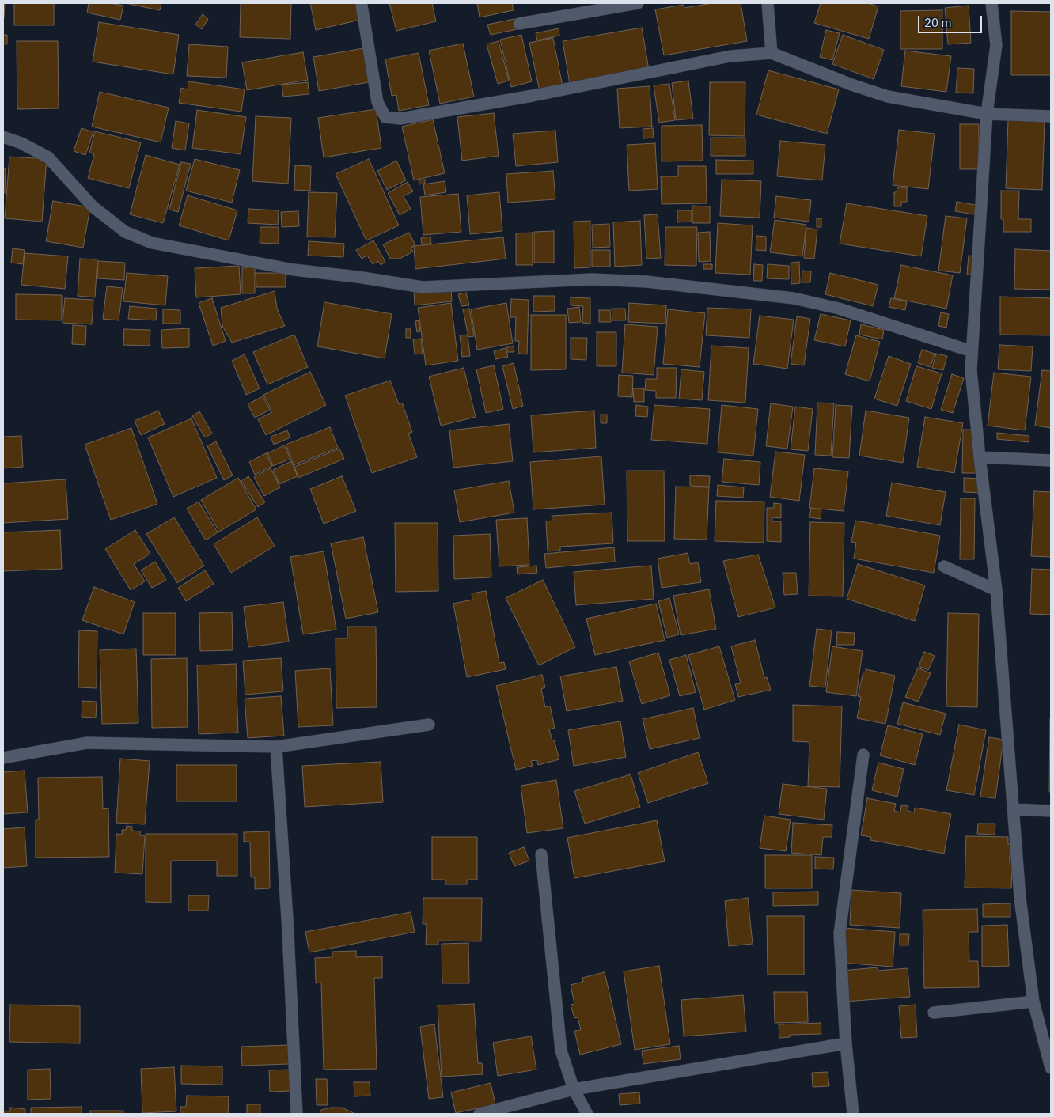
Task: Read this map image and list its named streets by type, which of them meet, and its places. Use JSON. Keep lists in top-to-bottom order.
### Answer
{
  "scale_bar": "20 m"
}
